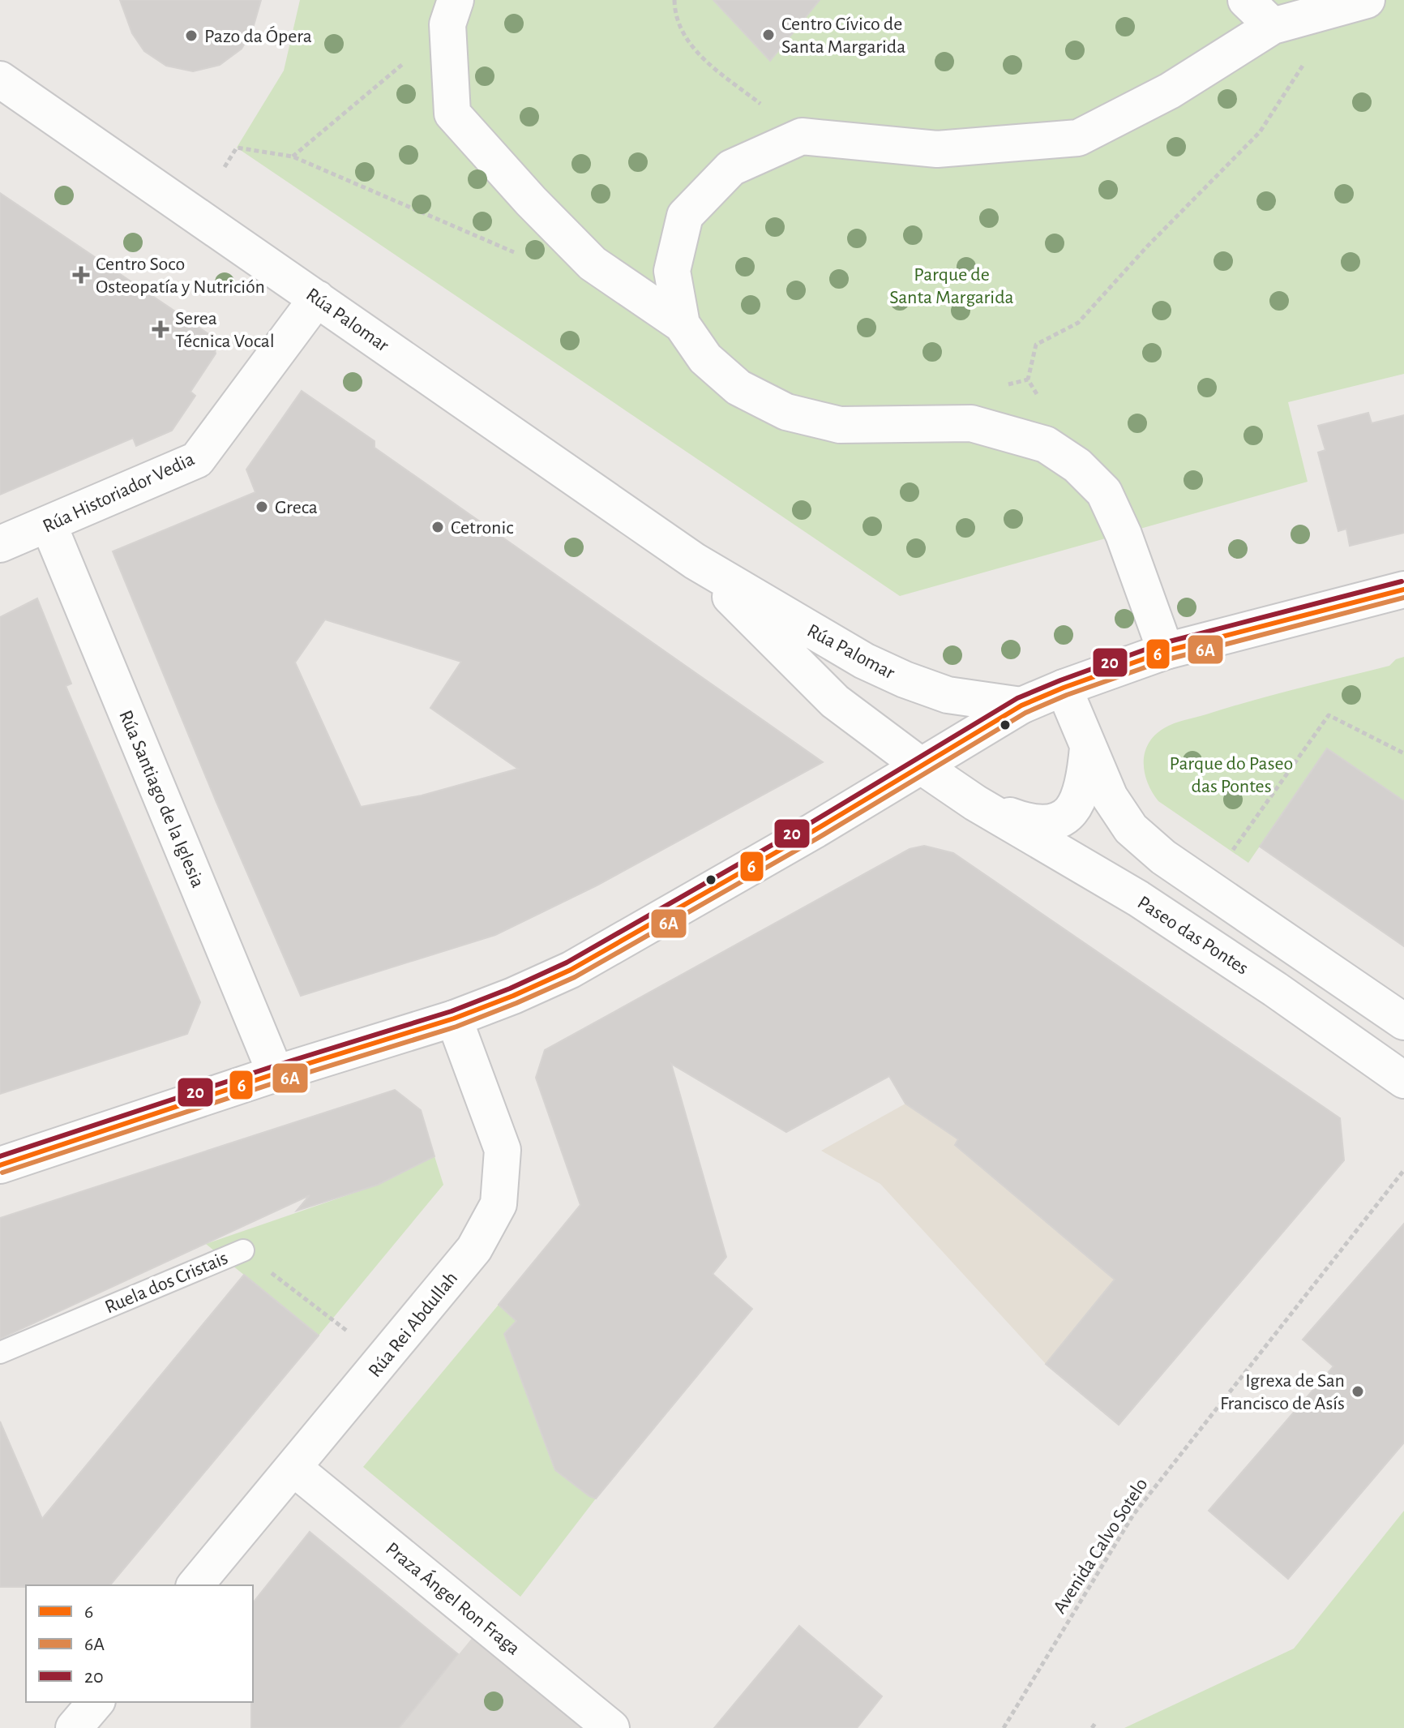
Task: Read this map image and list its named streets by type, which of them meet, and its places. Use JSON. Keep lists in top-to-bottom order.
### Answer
{
  "streets": {
    "street": [
      "Rúa Palomar",
      "Rúa Historiador Vedia",
      "Rúa Santiago de la Iglesia",
      "Paseo das Pontes",
      "Rúa Rei Abdullah",
      "Praza Ángel Ron Fraga"
    ],
    "lane": ["Ruela dos Cristais"],
    "path": ["Avenida Calvo Sotelo"]
  },
  "crossings": [
    ["Rúa Palomar", "Rúa Historiador Vedia"],
    ["Rúa Palomar", "Paseo das Pontes"],
    ["Rúa Historiador Vedia", "Rúa Santiago de la Iglesia"],
    ["Rúa Rei Abdullah", "Praza Ángel Ron Fraga"]
  ],
  "parks": ["Parque de Santa Margarida", "Parque do Paseo das Pontes"],
  "places": {
    "other": [
      "Centro Cívico de Santa Margarida",
      "Pazo da Ópera",
      "Greca",
      "Cetronic",
      "Igrexa de San Francisco de Asís"
    ],
    "health": ["Centro Soco Osteopatía y Nutrición", "Serea Técnica Vocal"]
  },
  "lines": ["transit line 20", "transit line 6", "transit line 6A"],
  "legend": ["6", "6A", "20"]
}
